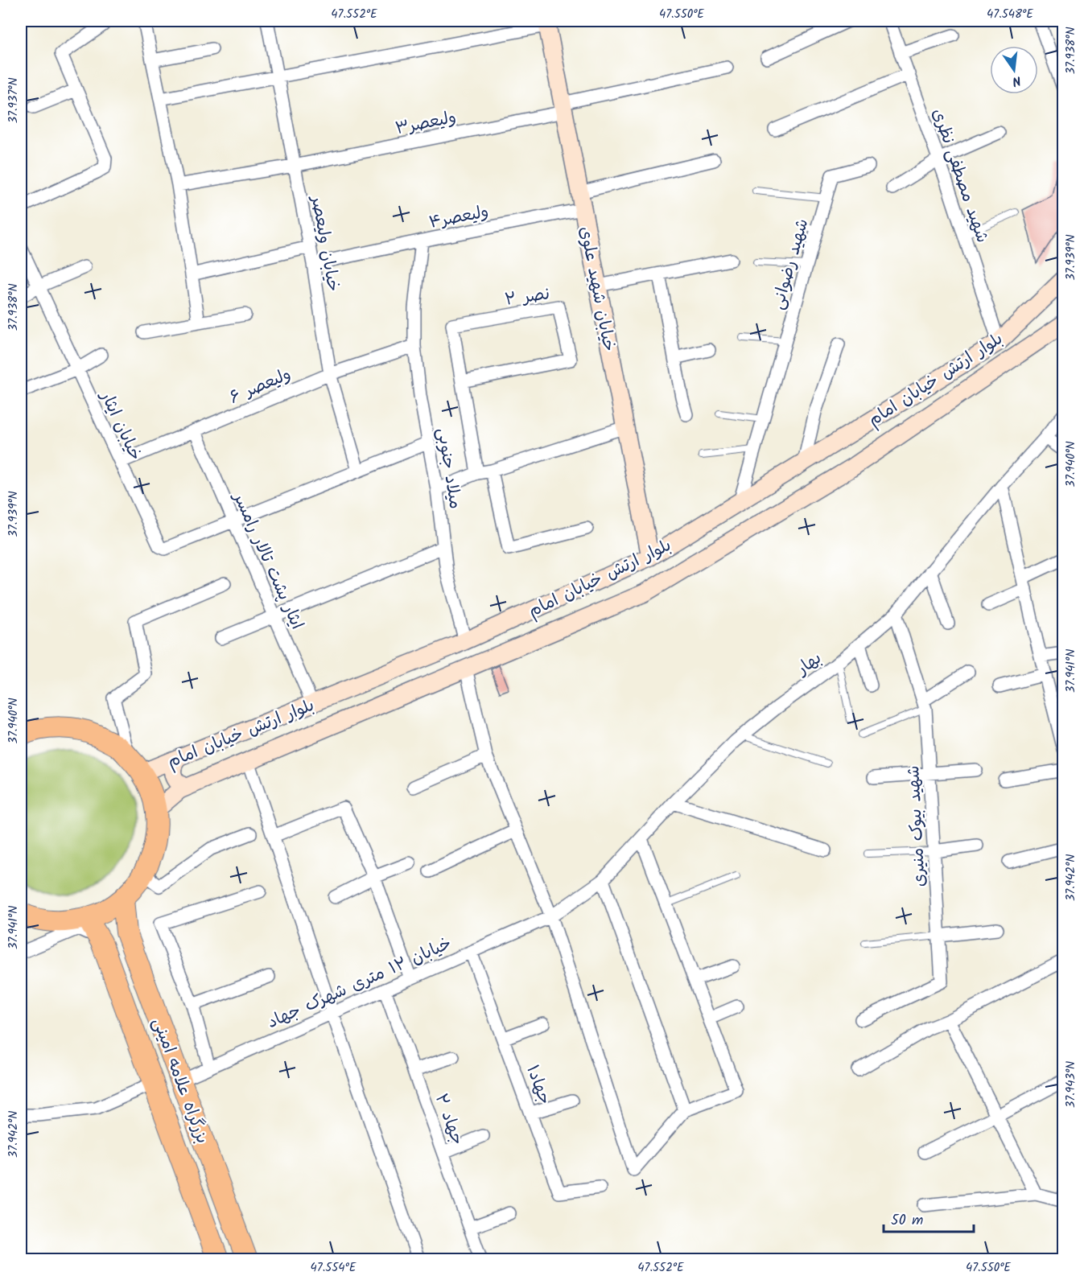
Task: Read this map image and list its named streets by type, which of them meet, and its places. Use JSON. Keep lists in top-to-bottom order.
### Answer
{
  "streets": {
    "highway": ["بزرگراه علامه امینی"],
    "main road": ["خیابان شهید علوی", "بلوار ارتش خیابان امام"],
    "street": [
      "ولیعصر۳",
      "شهید مصطفی نظری",
      "ولیعصر۴",
      "خیابان ولیعصر",
      "شهید رضوانی",
      "نصر ۲",
      "ولیعصر ۶",
      "خیابان ایثار",
      "میلاد جنوبی",
      "ایثار پشت تالار رامسر",
      "بهار",
      "شهید بیوک منیری",
      "خیابان ۱۲ متری شهرک جهاد",
      "جهاد۱",
      "جهاد ۲"
    ]
  },
  "crossings": [
    ["ولیعصر۳", "خیابان ولیعصر"],
    ["ولیعصر۳", "خیابان شهید علوی"],
    ["شهید مصطفی نظری", "بلوار ارتش خیابان امام"],
    ["ولیعصر۴", "خیابان ولیعصر"],
    ["ولیعصر۴", "خیابان شهید علوی"],
    ["ولیعصر۴", "میلاد جنوبی"],
    ["خیابان ولیعصر", "ولیعصر ۶"],
    ["شهید رضوانی", "بلوار ارتش خیابان امام"],
    ["خیابان شهید علوی", "بلوار ارتش خیابان امام"],
    ["بلوار ارتش خیابان امام", "میلاد جنوبی"],
    ["بلوار ارتش خیابان امام", "ایثار پشت تالار رامسر"],
    ["ولیعصر ۶", "خیابان ایثار"],
    ["ولیعصر ۶", "میلاد جنوبی"],
    ["ولیعصر ۶", "ایثار پشت تالار رامسر"],
    ["خیابان ایثار", "ایثار پشت تالار رامسر"],
    ["بهار", "شهید بیوک منیری"],
    ["بهار", "خیابان ۱۲ متری شهرک جهاد"],
    ["خیابان ۱۲ متری شهرک جهاد", "بزرگراه علامه امینی"],
    ["خیابان ۱۲ متری شهرک جهاد", "جهاد۱"],
    ["خیابان ۱۲ متری شهرک جهاد", "جهاد ۲"]
  ],
  "scale_bar": "50 m",
  "north": "bottom",
  "coordinates": [
    "47.552°E",
    "47.550°E",
    "47.548°E",
    "37.938°N",
    "37.937°N",
    "37.939°N",
    "37.940°N",
    "37.941°N",
    "37.942°N",
    "37.943°N",
    "47.554°E"
  ]
}
